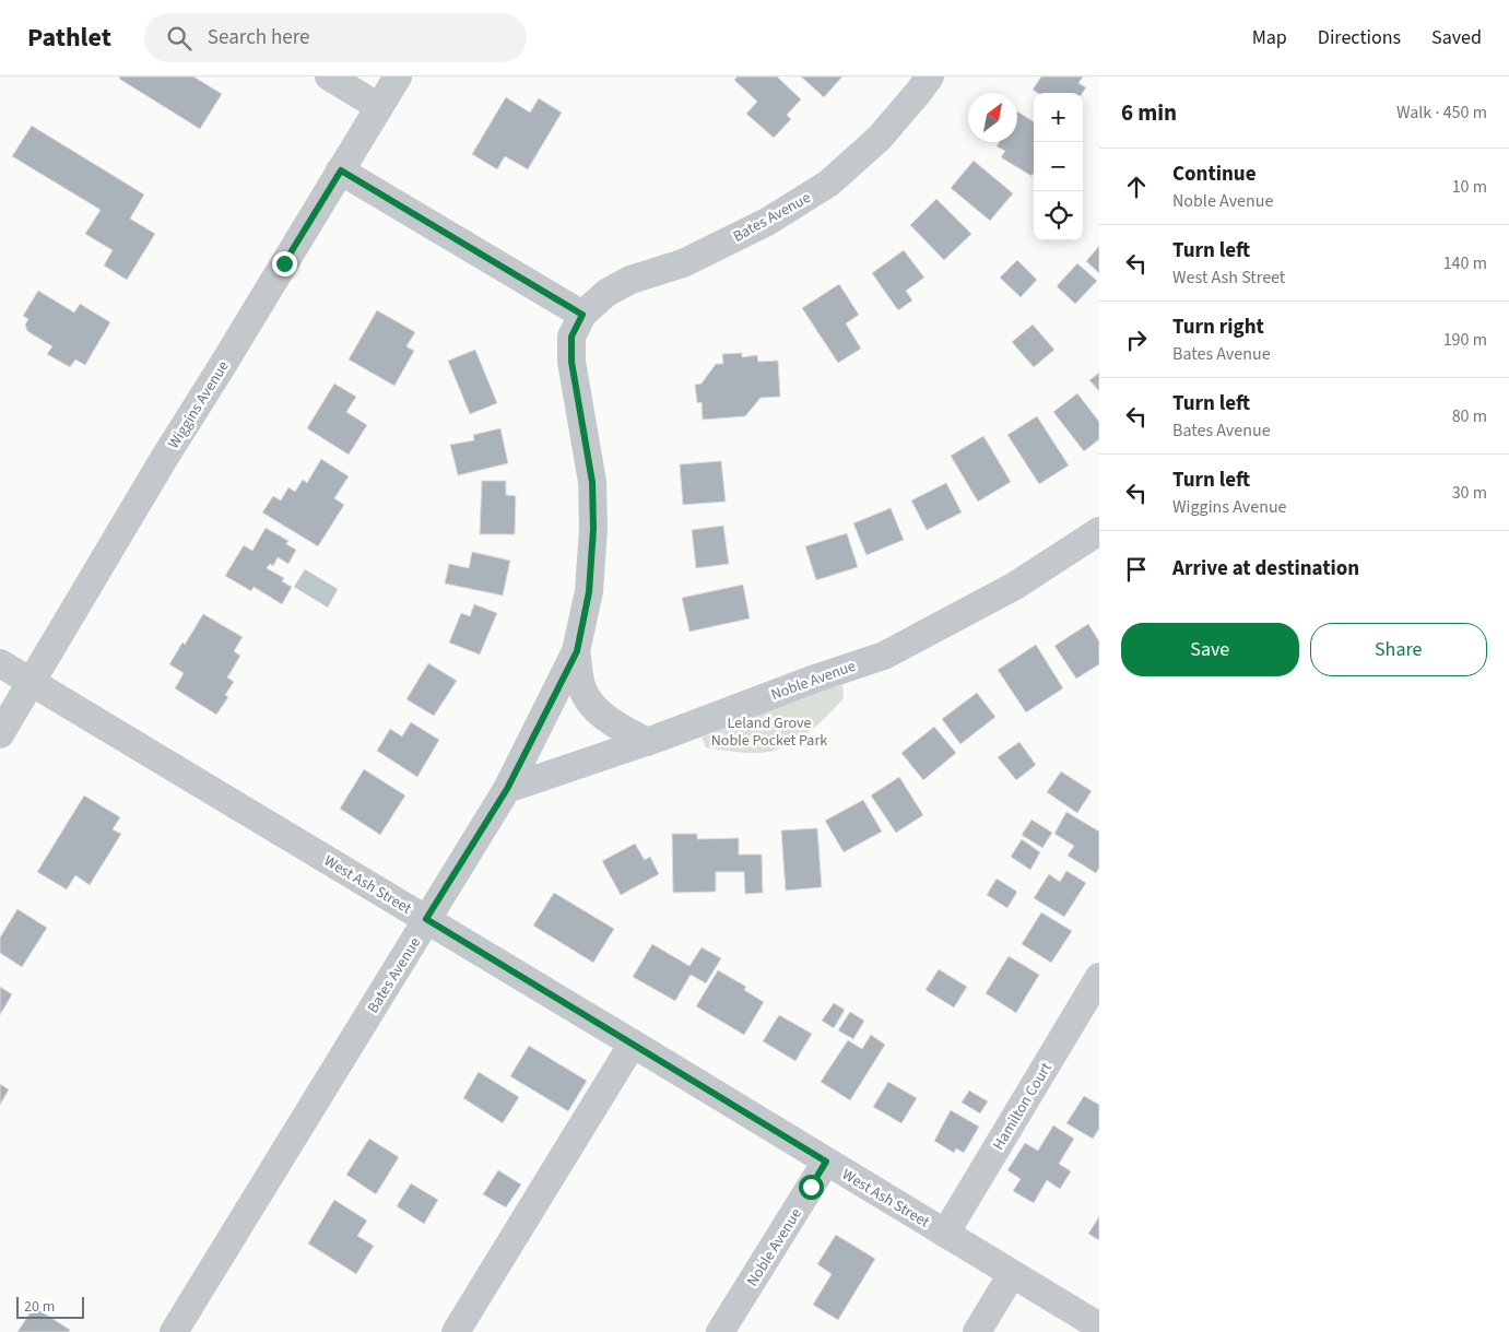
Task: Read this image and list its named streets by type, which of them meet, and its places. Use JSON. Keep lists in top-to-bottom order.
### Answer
{
  "streets": {
    "street": [
      "Bates Avenue",
      "Wiggins Avenue",
      "Noble Avenue",
      "West Ash Street",
      "Hamilton Court"
    ]
  },
  "crossings": [
    ["Bates Avenue", "Noble Avenue"],
    ["Bates Avenue", "West Ash Street"],
    ["Wiggins Avenue", "West Ash Street"],
    ["Noble Avenue", "West Ash Street"],
    ["West Ash Street", "Hamilton Court"]
  ],
  "parks": ["Leland Grove Noble Pocket Park"],
  "scale_bar": "20 m",
  "north": "top right",
  "page": {
    "header": "Pathlet",
    "search": "Search here",
    "nav": ["Map", "Directions", "Saved"],
    "heading": ["6 min", "Walk · 450 m"],
    "map_buttons": ["+", "−"],
    "list": [
      ["Continue", "Noble Avenue", "10 m"],
      ["Turn left", "West Ash Street", "140 m"],
      ["Turn right", "Bates Avenue", "190 m"],
      ["Turn left", "Bates Avenue", "80 m"],
      ["Turn left", "Wiggins Avenue", "30 m"],
      "Arrive at destination"
    ],
    "buttons": ["Save", "Share"],
    "scale": "20 m"
  }
}
